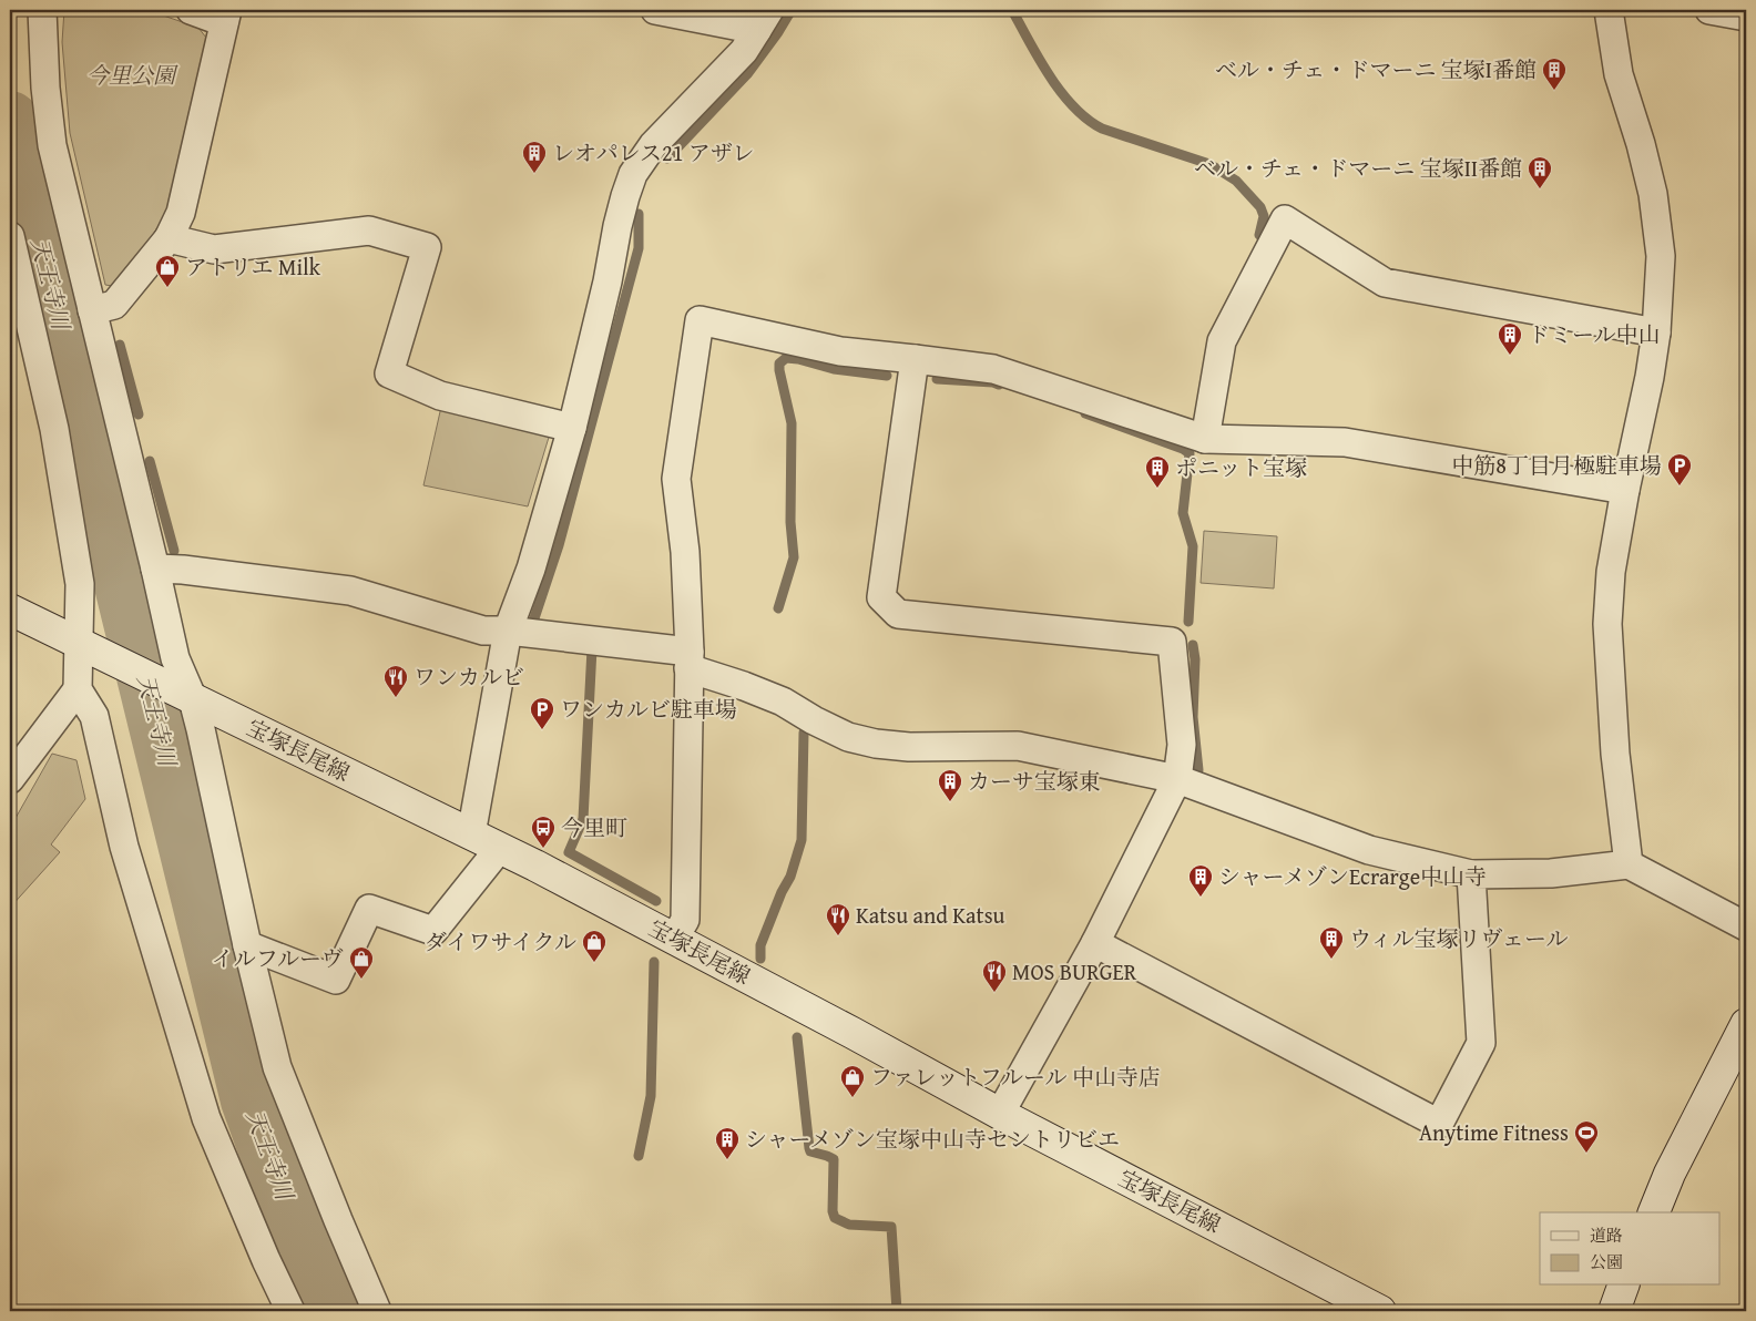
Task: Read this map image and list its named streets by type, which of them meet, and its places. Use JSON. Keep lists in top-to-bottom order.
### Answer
{
  "streets": {
    "street": ["宝塚長尾線"]
  },
  "water": ["天王寺川"],
  "parks": ["今里公園"],
  "places": {
    "building": [
      "ベル・チェ・ドマーニ 宝塚Ⅰ番館",
      "レオパレス21 アザレ",
      "ベル・チェ・ドマーニ 宝塚Ⅱ番館",
      "ドミール中山",
      "ポニット宝塚",
      "カーサ宝塚東",
      "シャーメゾンEcrarge中山寺",
      "ウィル宝塚リヴェール",
      "シャーメゾン宝塚中山寺セントリビエ"
    ],
    "shop": [
      "アトリエ Milk",
      "ダイワサイクル",
      "イルフルーヴ",
      "ファレットフルール 中山寺店"
    ],
    "parking": ["中筋8丁目月極駐車場", "ワンカルビ駐車場"],
    "restaurant": ["ワンカルビ", "Katsu and Katsu", "MOS BURGER"],
    "bus stop": ["今里町"],
    "sports": ["Anytime Fitness"]
  },
  "legend": ["道路", "公園"]
}
